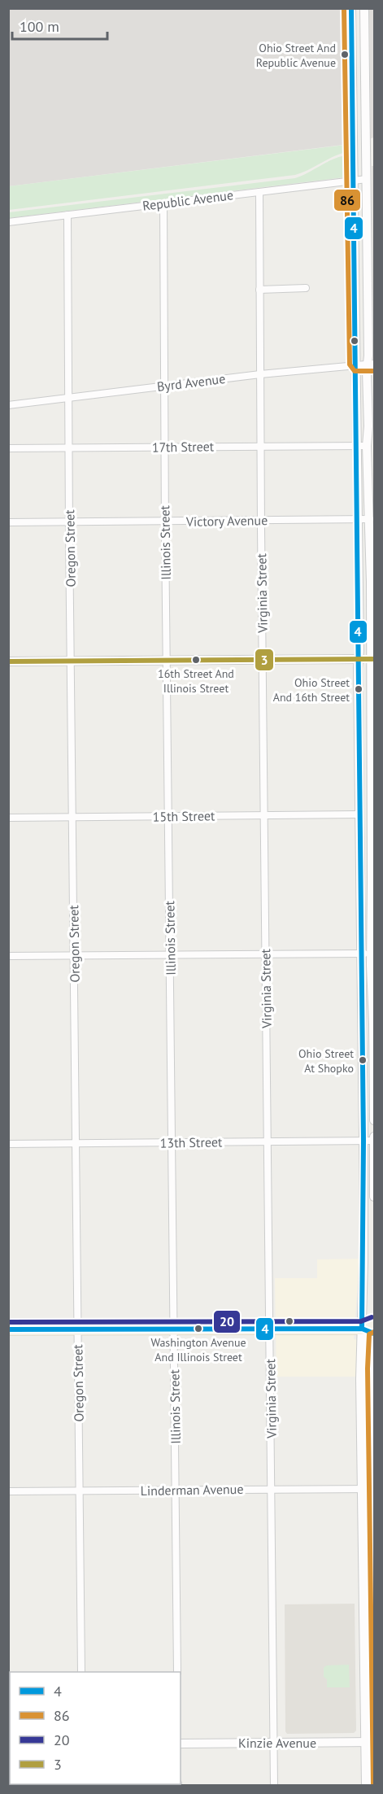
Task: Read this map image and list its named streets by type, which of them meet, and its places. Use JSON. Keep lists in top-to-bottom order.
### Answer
{
  "streets": {
    "street": [
      "Republic Avenue",
      "Byrd Avenue",
      "17th Street",
      "Victory Avenue",
      "Illinois Street",
      "Oregon Street",
      "Virginia Street",
      "15th Street",
      "13th Street",
      "Linderman Avenue",
      "Kinzie Avenue"
    ]
  },
  "crossings": [
    ["Republic Avenue", "Illinois Street"],
    ["Republic Avenue", "Oregon Street"],
    ["Republic Avenue", "Virginia Street"],
    ["Byrd Avenue", "Illinois Street"],
    ["Byrd Avenue", "Oregon Street"],
    ["Byrd Avenue", "Virginia Street"],
    ["17th Street", "Illinois Street"],
    ["17th Street", "Oregon Street"],
    ["17th Street", "Virginia Street"],
    ["Victory Avenue", "Illinois Street"],
    ["Victory Avenue", "Oregon Street"],
    ["Victory Avenue", "Virginia Street"],
    ["Illinois Street", "15th Street"],
    ["Illinois Street", "13th Street"],
    ["Illinois Street", "Linderman Avenue"],
    ["Oregon Street", "15th Street"],
    ["Oregon Street", "13th Street"],
    ["Oregon Street", "Linderman Avenue"],
    ["Virginia Street", "15th Street"],
    ["Virginia Street", "13th Street"],
    ["Virginia Street", "Linderman Avenue"],
    ["Virginia Street", "Kinzie Avenue"]
  ],
  "places": [
    "Ohio Street And Republic Avenue",
    "16th Street And Illinois Street",
    "Ohio Street And 16th Street",
    "Ohio Street At Shopko",
    "Washington Avenue And Illinois Street"
  ],
  "lines": [
    "transit line 4",
    "transit line 86",
    "transit line 3",
    "transit line 20"
  ],
  "legend": [
    "4",
    "86",
    "20",
    "3"
  ],
  "scale_bar": "100 m"
}
